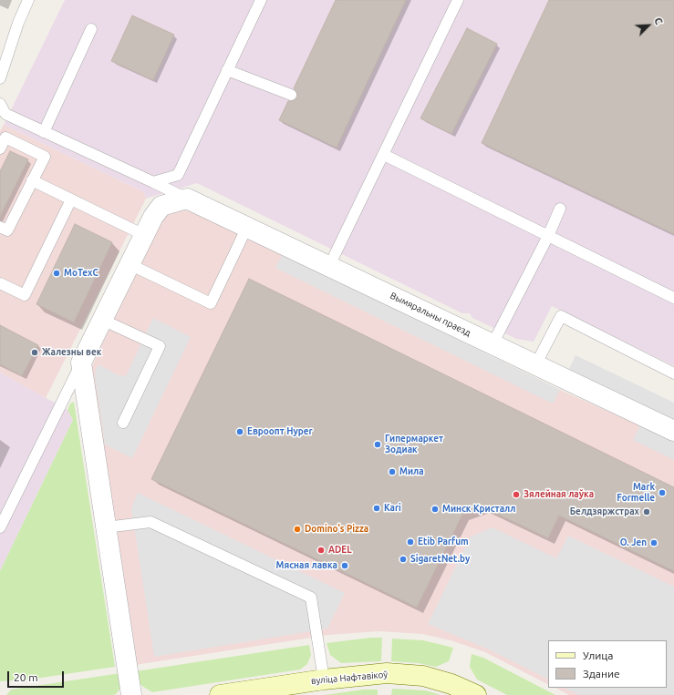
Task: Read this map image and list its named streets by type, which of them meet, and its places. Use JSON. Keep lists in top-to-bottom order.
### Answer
{
  "streets": {
    "street": ["Вымяральны праезд", "вуліца Нафтавікоў"]
  },
  "places": [
    "MoTexC",
    "Жалезны век",
    "Евроопт Hyper",
    "Гипермаркет Зодиак",
    "Мила",
    "Mark Formelle",
    "Зялейная лаўка",
    "Kari",
    "Минск Кристалл",
    "Белдзяржстрах",
    "Domino's Pizza",
    "Etib Parfum",
    "O. Jen",
    "ADEL",
    "SigaretNet.by",
    "Мясная лавка"
  ],
  "legend": ["Улица", "Здание"],
  "scale_bar": "20 m",
  "north": "top right"
}
